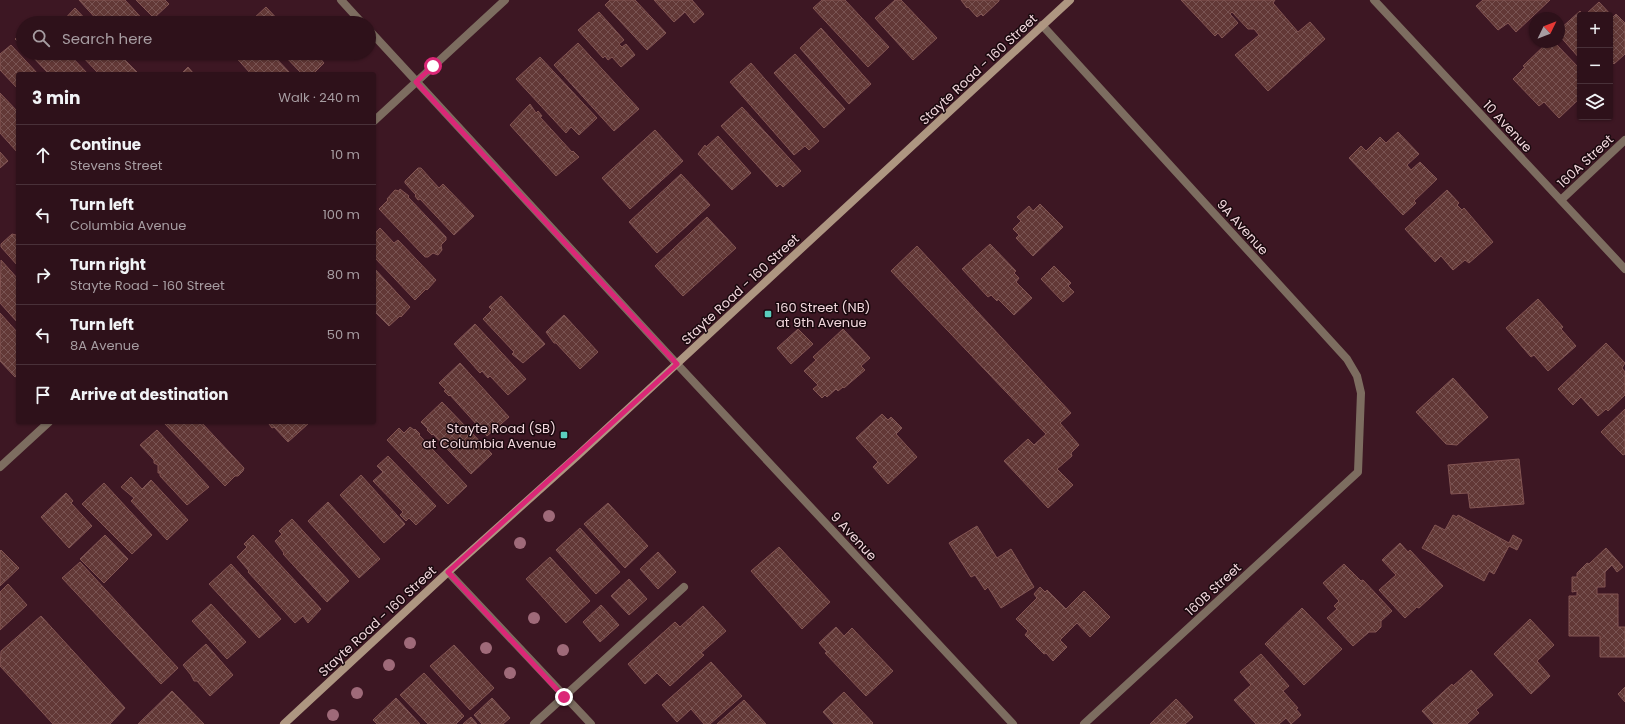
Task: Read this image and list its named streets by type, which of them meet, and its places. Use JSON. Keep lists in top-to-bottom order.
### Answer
{
  "streets": {
    "main road": ["Stayte Road - 160 Street"],
    "street": [
      "10 Avenue",
      "160A Street",
      "9A Avenue",
      "9 Avenue",
      "160B Street"
    ]
  },
  "crossings": [
    ["Stayte Road - 160 Street", "9A Avenue"],
    ["Stayte Road - 160 Street", "9 Avenue"],
    ["10 Avenue", "160A Street"],
    ["9A Avenue", "160B Street"]
  ],
  "places": {
    "transit": ["160 Street (NB) at 9th Avenue", "Stayte Road (SB) at Columbia Avenue"]
  },
  "north": "top right",
  "page": {
    "map_buttons": ["+", "−"],
    "search": "Search here",
    "heading": ["3 min", "Walk · 240 m"],
    "list": [
      ["Continue", "Stevens Street", "10 m"],
      ["Turn left", "Columbia Avenue", "100 m"],
      ["Turn right", "Stayte Road - 160 Street", "80 m"],
      ["Turn left", "8A Avenue", "50 m"],
      "Arrive at destination"
    ]
  }
}
